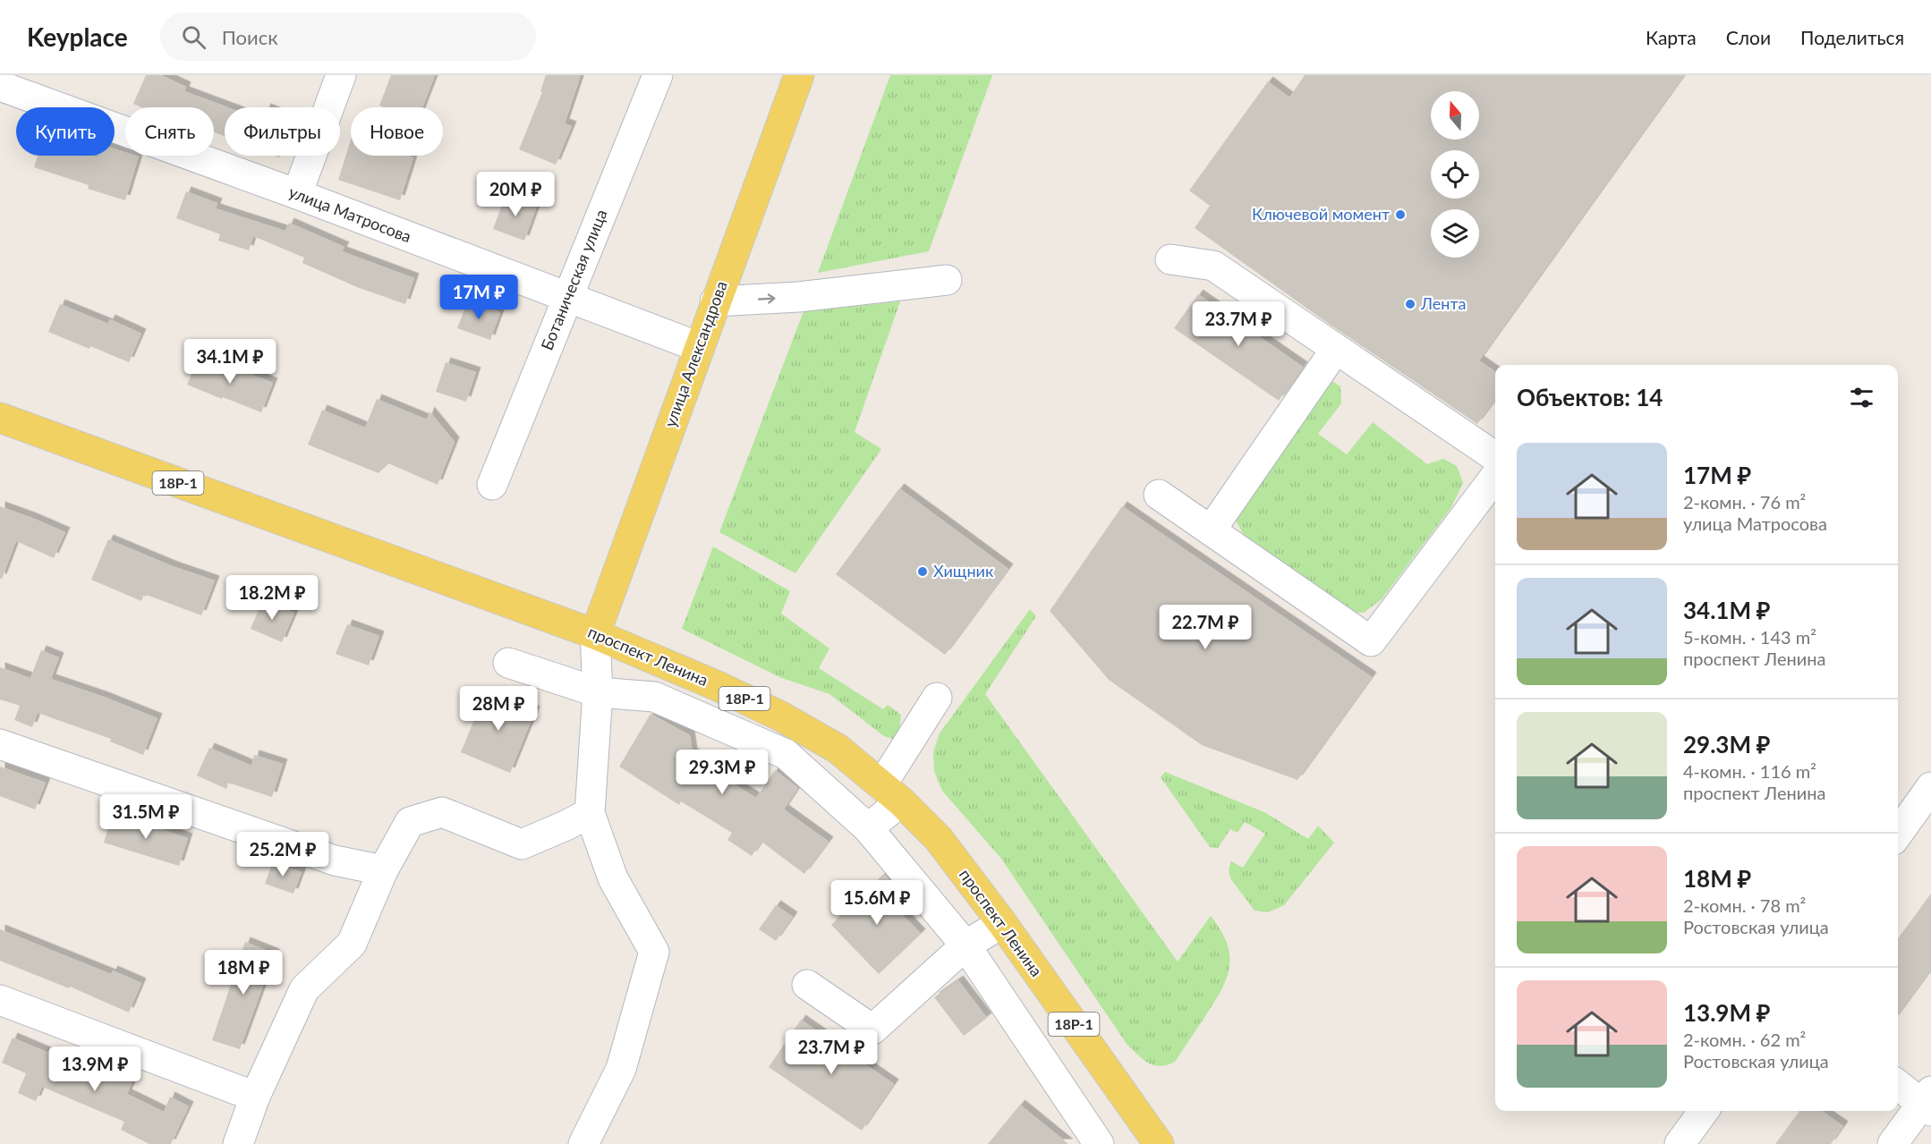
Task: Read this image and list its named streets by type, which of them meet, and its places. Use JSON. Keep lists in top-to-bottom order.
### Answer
{
  "streets": {
    "main road": ["улица Александрова", "18Р-1", "проспект Ленина"],
    "street": ["улица Матросова", "Ботаническая улица"]
  },
  "crossings": [
    ["улица Матросова", "Ботаническая улица"],
    ["улица Матросова", "улица Александрова"],
    ["улица Александрова", "проспект Ленина"]
  ],
  "places": ["Ключевой момент", "Лента", "Хищник"],
  "north": "top",
  "page": {
    "header": "Keyplace",
    "search": "Поиск",
    "nav": ["Карта", "Слои", "Поделиться"],
    "chip": [
      "Купить",
      "Снять",
      "Фильтры",
      "Новое"
    ],
    "price": [
      "20M ₽",
      "17M ₽",
      "23.7M ₽",
      "34.1M ₽",
      "18.2M ₽",
      "22.7M ₽",
      "28M ₽",
      "29.3M ₽",
      "31.5M ₽",
      "25.2M ₽",
      "15.6M ₽",
      "18M ₽",
      "23.7M ₽",
      "13.9M ₽"
    ],
    "heading": "Объектов: 14",
    "list": [
      {
        "name": "17M ₽",
        "note": "2-комн. · 76 m² · улица Матросова"
      },
      {
        "name": "34.1M ₽",
        "note": "5-комн. · 143 m² · проспект Ленина"
      },
      {
        "name": "29.3M ₽",
        "note": "4-комн. · 116 m² · проспект Ленина"
      },
      {
        "name": "18M ₽",
        "note": "2-комн. · 78 m² · Ростовская улица"
      },
      {
        "name": "13.9M ₽",
        "note": "2-комн. · 62 m² · Ростовская улица"
      }
    ]
  }
}
